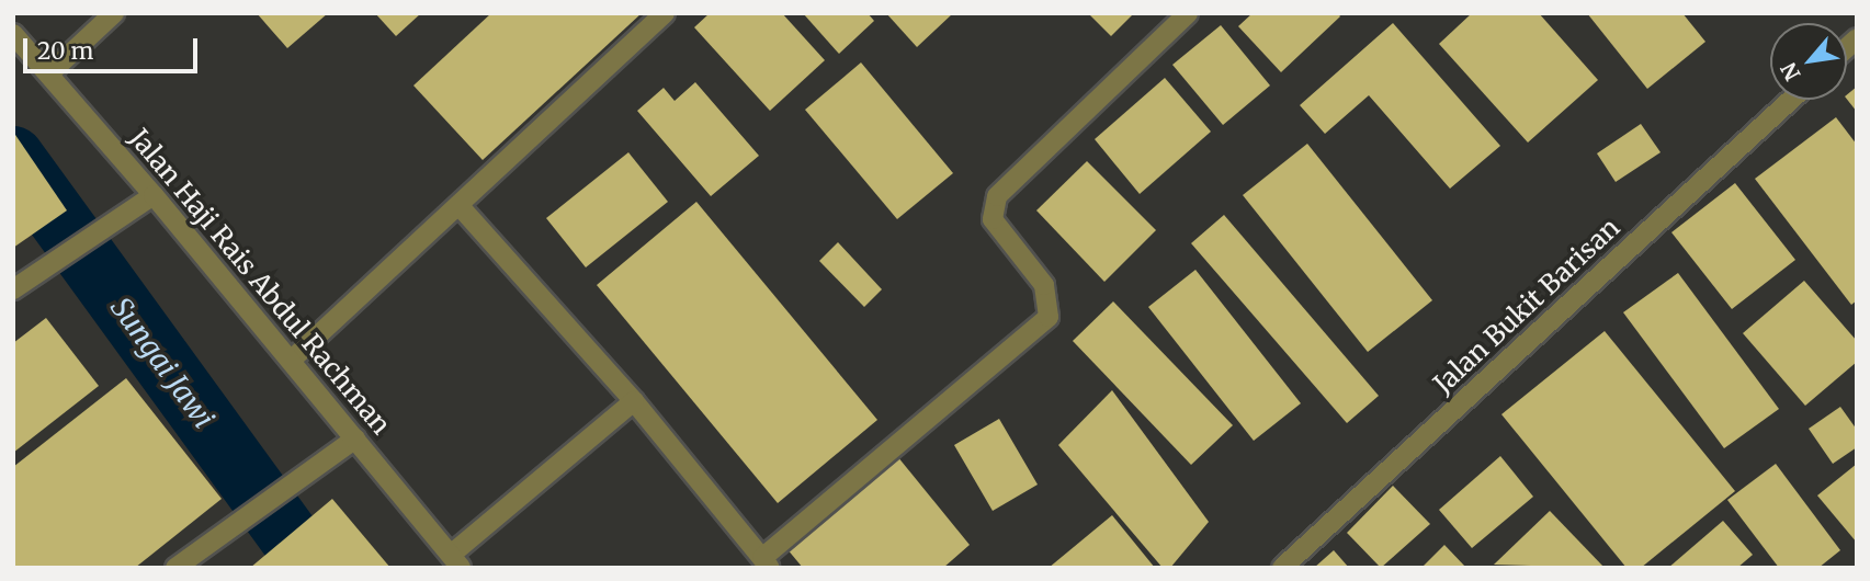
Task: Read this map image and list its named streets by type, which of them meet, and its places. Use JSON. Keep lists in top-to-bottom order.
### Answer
{
  "streets": {
    "street": ["Jalan Haji Rais Abdul Rachman", "Jalan Bukit Barisan"]
  },
  "water": ["Sungai Jawi"],
  "scale_bar": "20 m",
  "north": "bottom left"
}
